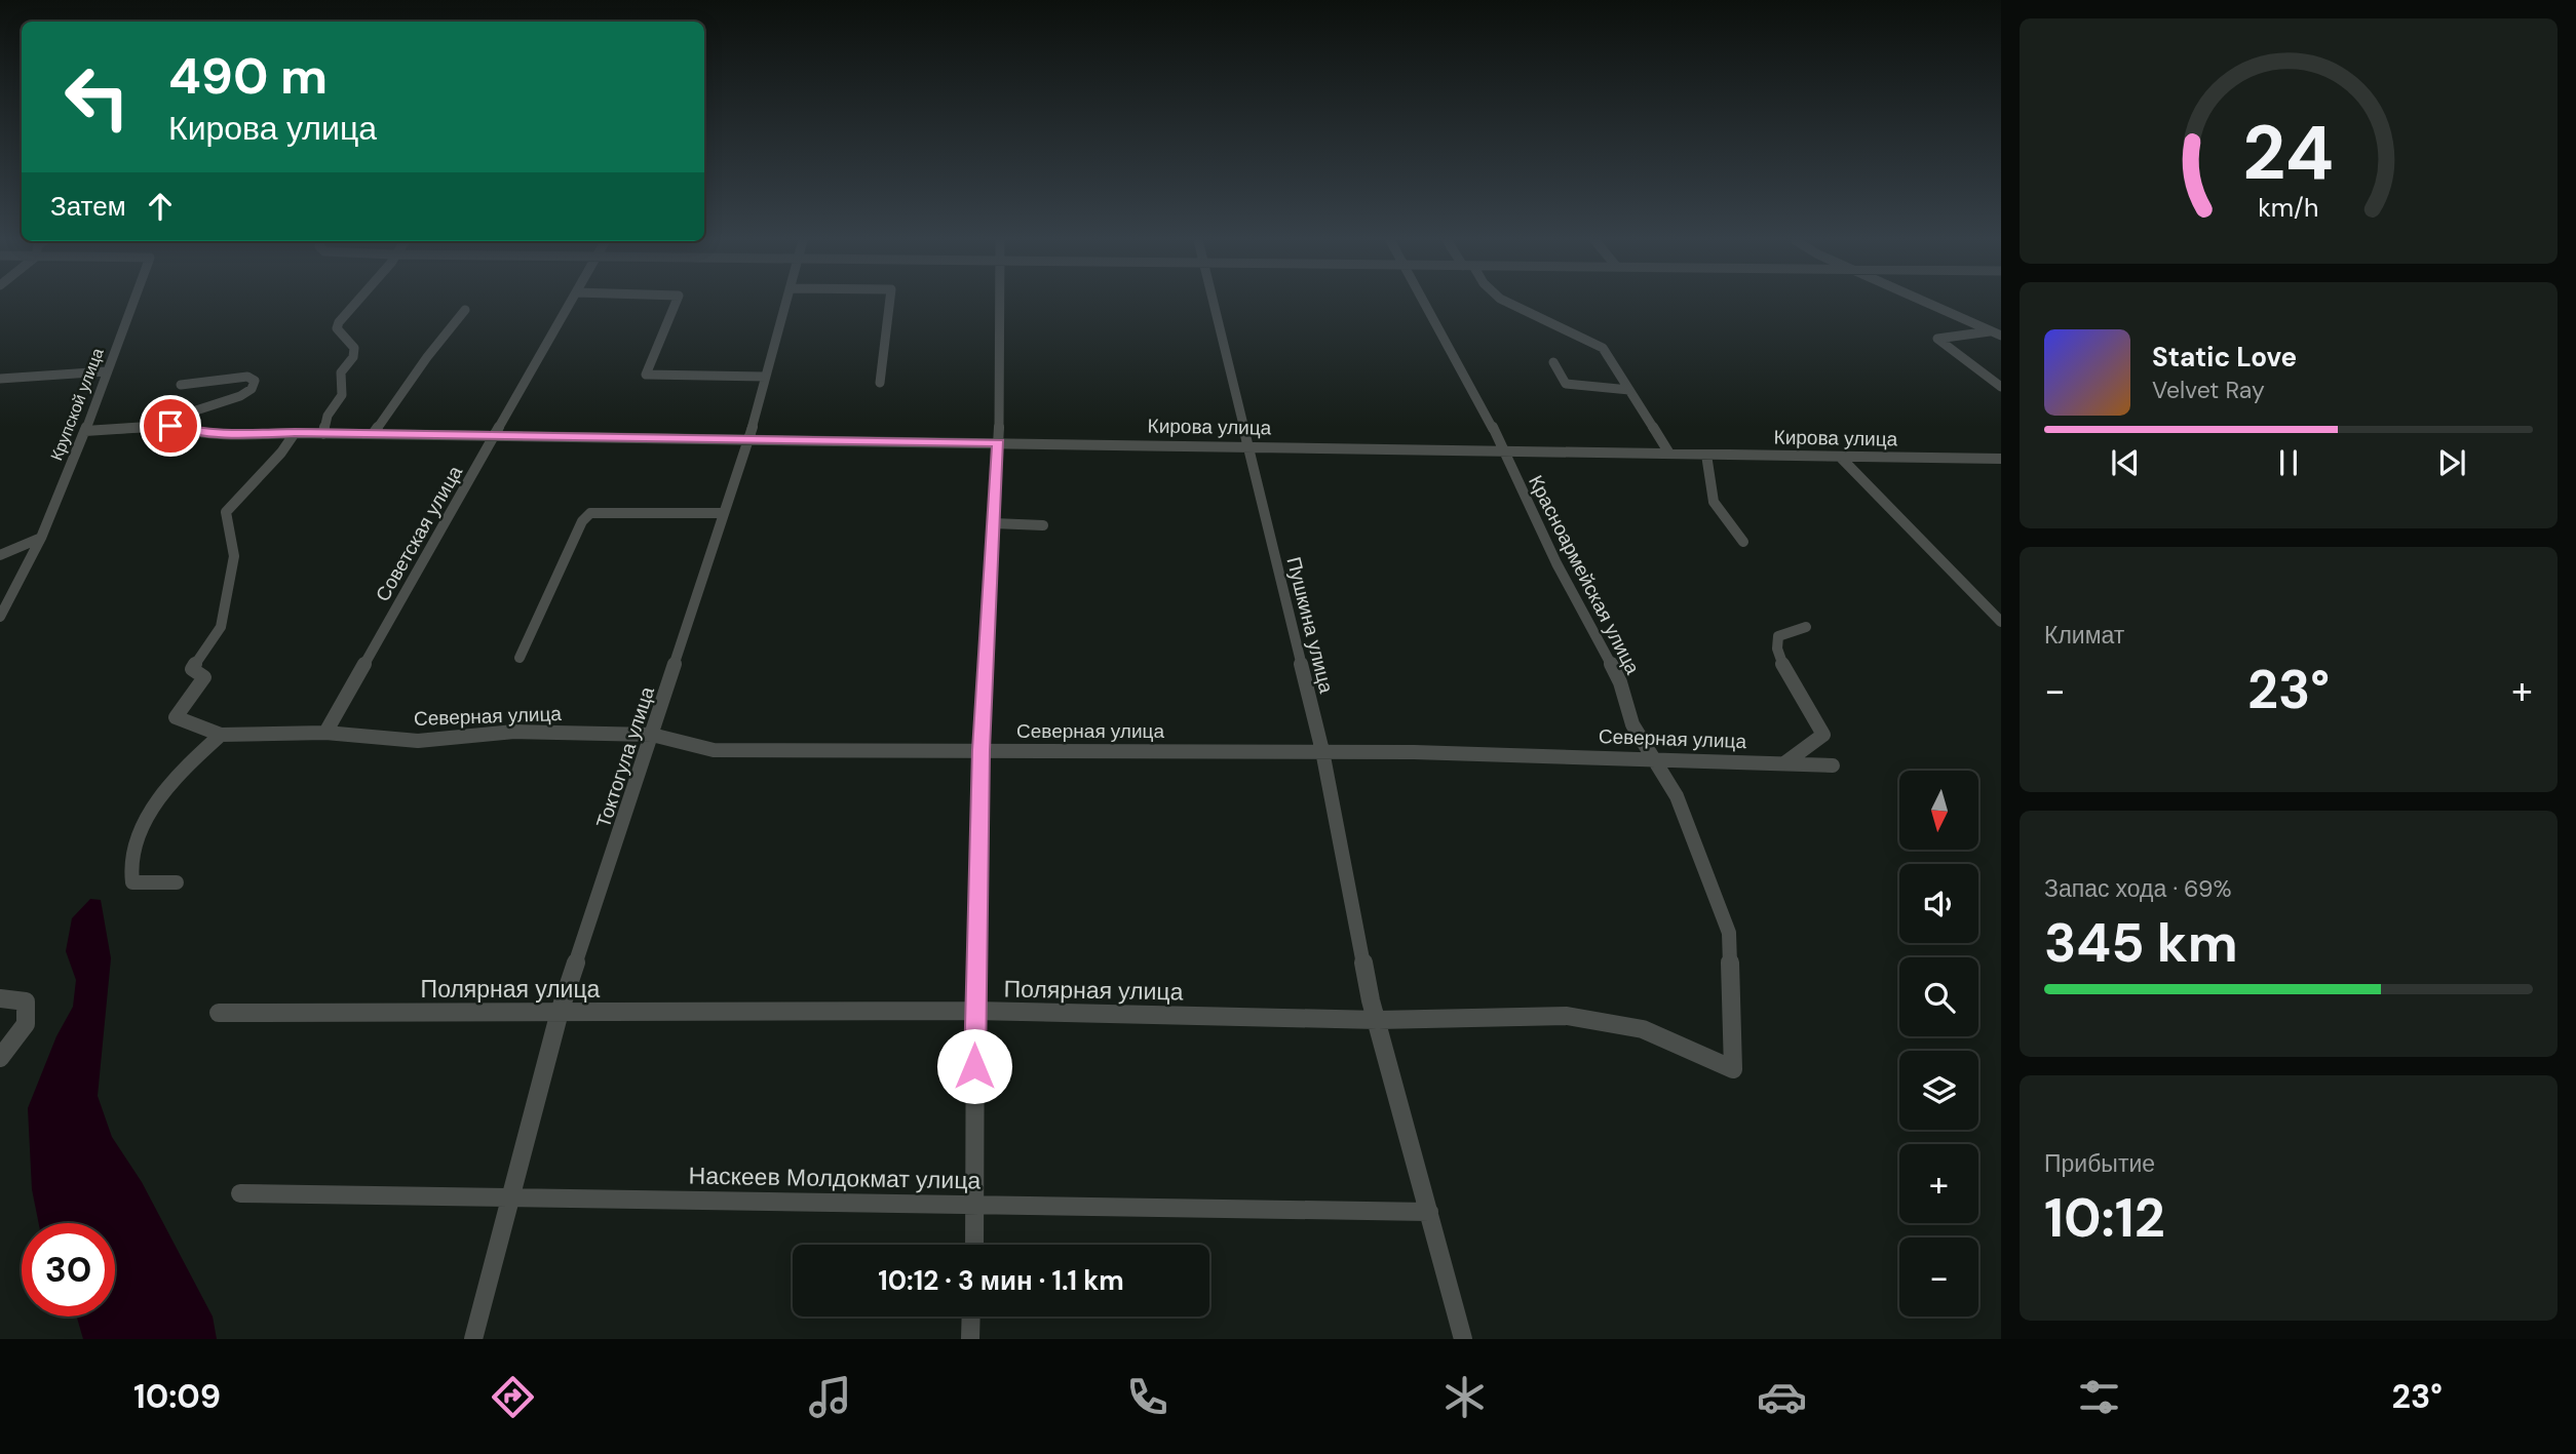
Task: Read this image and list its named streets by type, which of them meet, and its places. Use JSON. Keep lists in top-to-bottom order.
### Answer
{
  "streets": {
    "street": [
      "Крупской улица",
      "Кирова улица",
      "Советская улица",
      "Красноармейская улица",
      "Пушкина улица",
      "Северная улица",
      "Токтогула улица",
      "Полярная улица",
      "Наскеев Молдокмат улица"
    ]
  },
  "crossings": [
    ["Кирова улица", "Советская улица"],
    ["Кирова улица", "Красноармейская улица"],
    ["Кирова улица", "Пушкина улица"],
    ["Кирова улица", "Токтогула улица"],
    ["Советская улица", "Северная улица"],
    ["Красноармейская улица", "Северная улица"],
    ["Красноармейская улица", "Полярная улица"],
    ["Пушкина улица", "Северная улица"],
    ["Пушкина улица", "Полярная улица"],
    ["Пушкина улица", "Наскеев Молдокмат улица"],
    ["Северная улица", "Токтогула улица"],
    ["Токтогула улица", "Полярная улица"]
  ],
  "north": "bottom",
  "page": {
    "turn": ["490 m", "Кирова улица"],
    "then": "Затем",
    "song": ["Static Love", "Velvet Ray"],
    "tile": [
      "Климат",
      ["Запас хода · 69%", "345 km"],
      ["Прибытие", "10:12"]
    ],
    "heat": ["−", "23°", "+"],
    "map_buttons": ["+", "−"],
    "limit": "30",
    "trip": "10:12 · 3 мин · 1.1 km",
    "tabs": ["10:09", "23°"],
    "gauge": ["24", "km/h"]
  }
}
